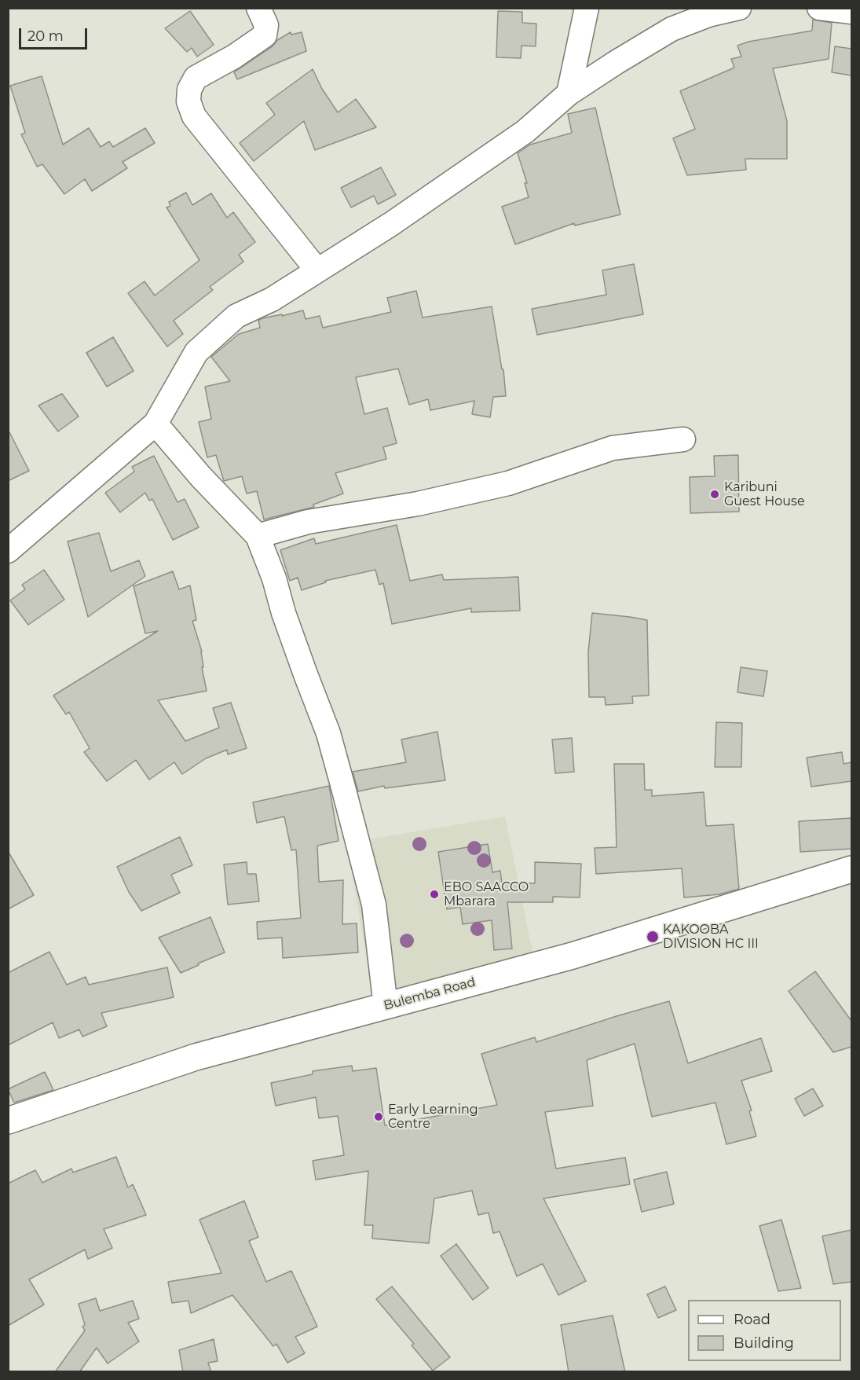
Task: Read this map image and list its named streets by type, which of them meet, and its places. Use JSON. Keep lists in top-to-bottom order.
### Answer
{
  "streets": {
    "main road": ["Bulemba Road"]
  },
  "places": [
    "Karibuni Guest House",
    "EBO SAACCO Mbarara",
    "KAKOOBA DIVISION HC III",
    "Early Learning Centre"
  ],
  "legend": ["Road", "Building"],
  "scale_bar": "20 m"
}
